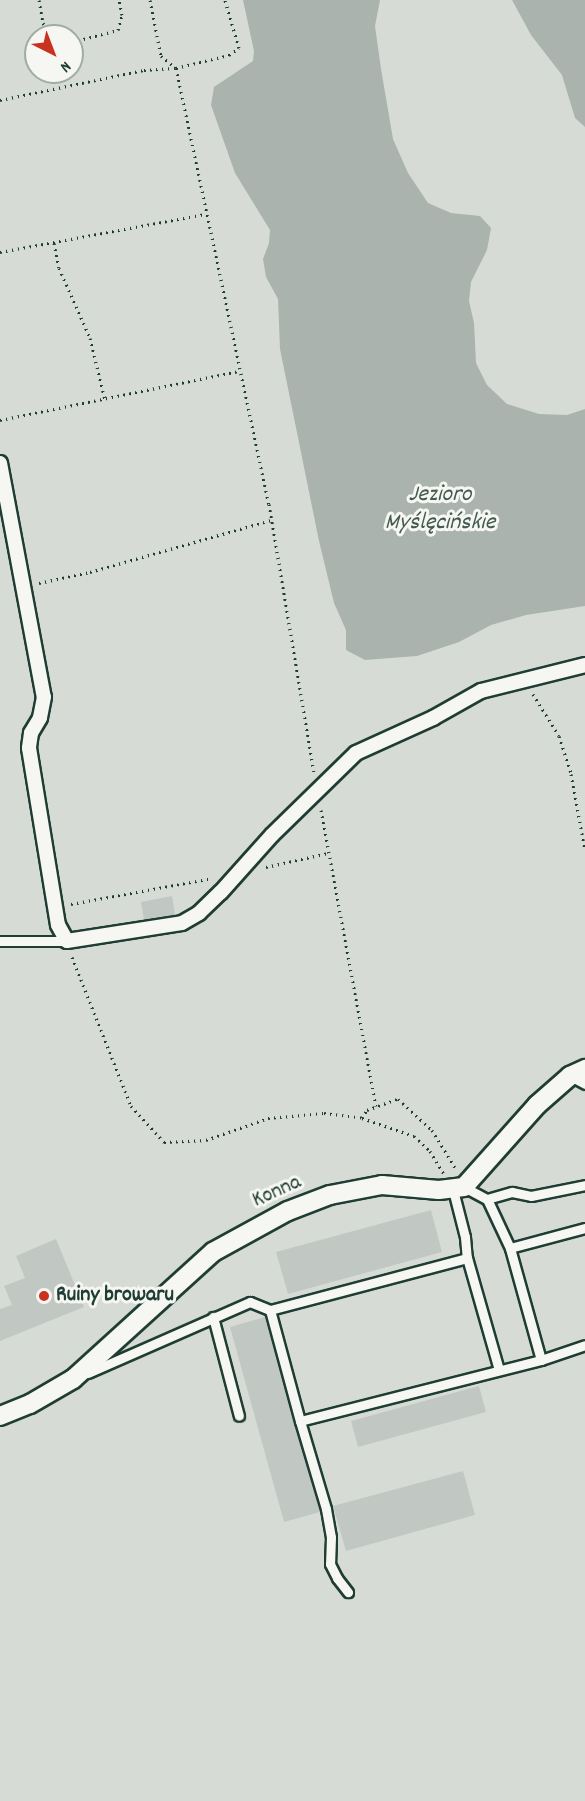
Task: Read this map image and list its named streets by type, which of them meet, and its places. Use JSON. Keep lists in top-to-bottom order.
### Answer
{
  "streets": {
    "street": ["Konna"]
  },
  "water": ["Jezioro Myślęcińskie"],
  "places": ["Ruiny browaru"],
  "north": "bottom right"
}
